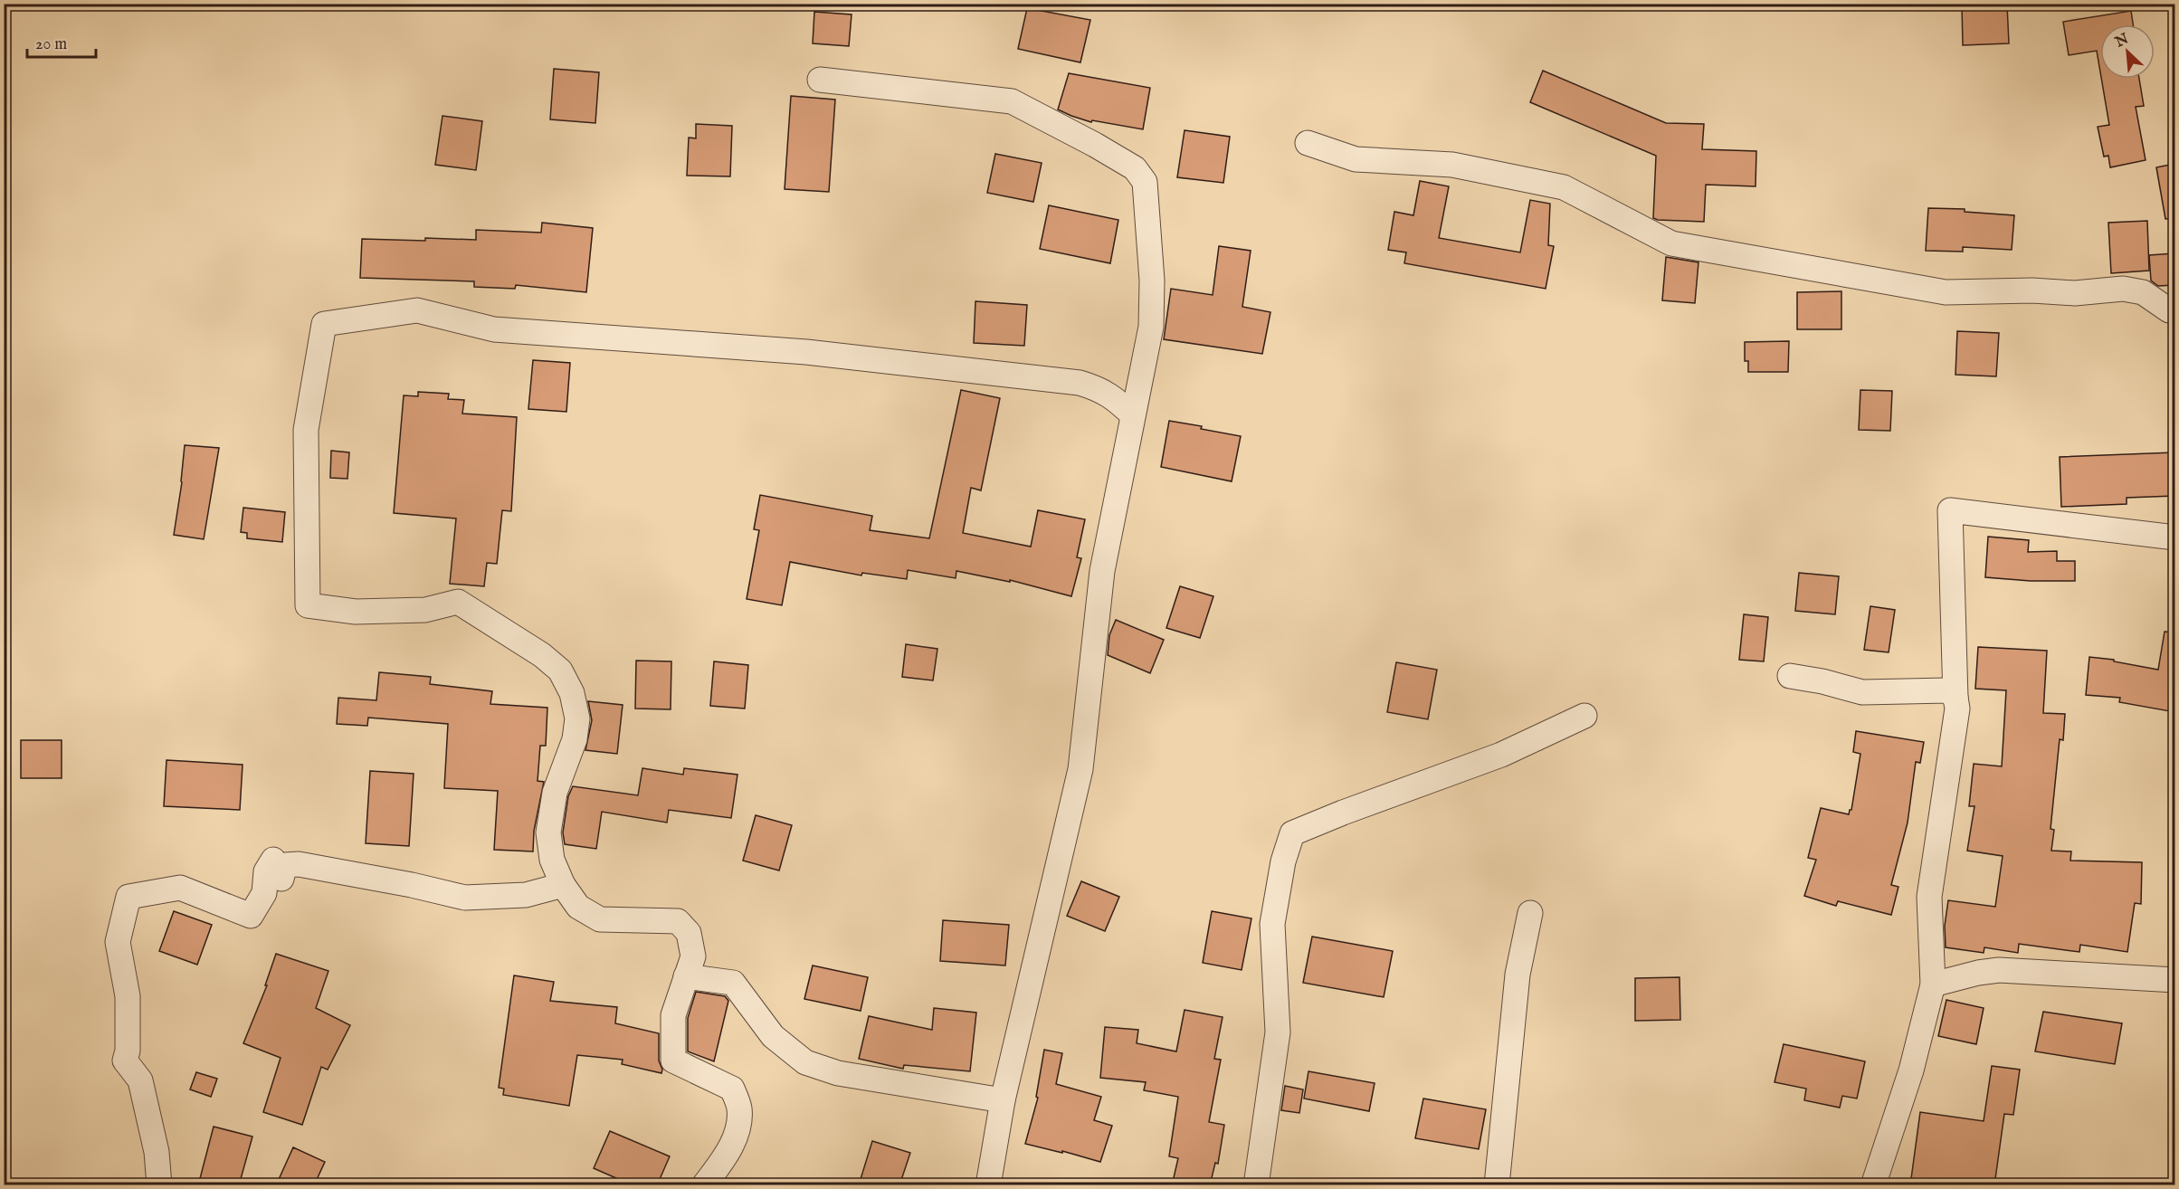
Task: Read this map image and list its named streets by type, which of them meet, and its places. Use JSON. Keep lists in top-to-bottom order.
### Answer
{
  "scale_bar": "20 m",
  "north": "top left"
}
